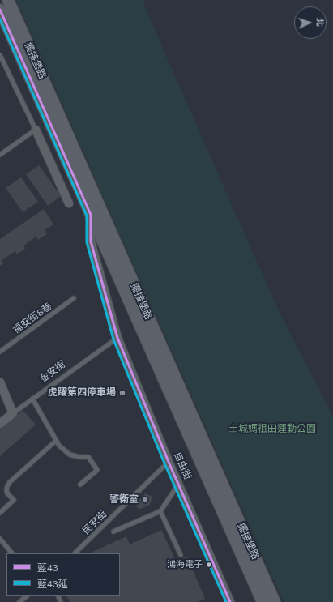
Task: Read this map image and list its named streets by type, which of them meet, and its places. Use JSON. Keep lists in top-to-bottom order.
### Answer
{
  "streets": {
    "street": ["擺接堡路", "金安街", "自由街"],
    "lane": ["福安街8巷", "民安街"]
  },
  "crossings": [
    ["擺接堡路", "自由街"],
    ["金安街", "自由街"],
    ["自由街", "民安街"]
  ],
  "parks": ["土城媽祖田運動公園"],
  "places": ["虎躍第四停車場", "警衛室", "鴻海電子"],
  "lines": ["transit line 藍43", "transit line 藍43延"],
  "legend": ["藍43", "藍43延"],
  "north": "right"
}
